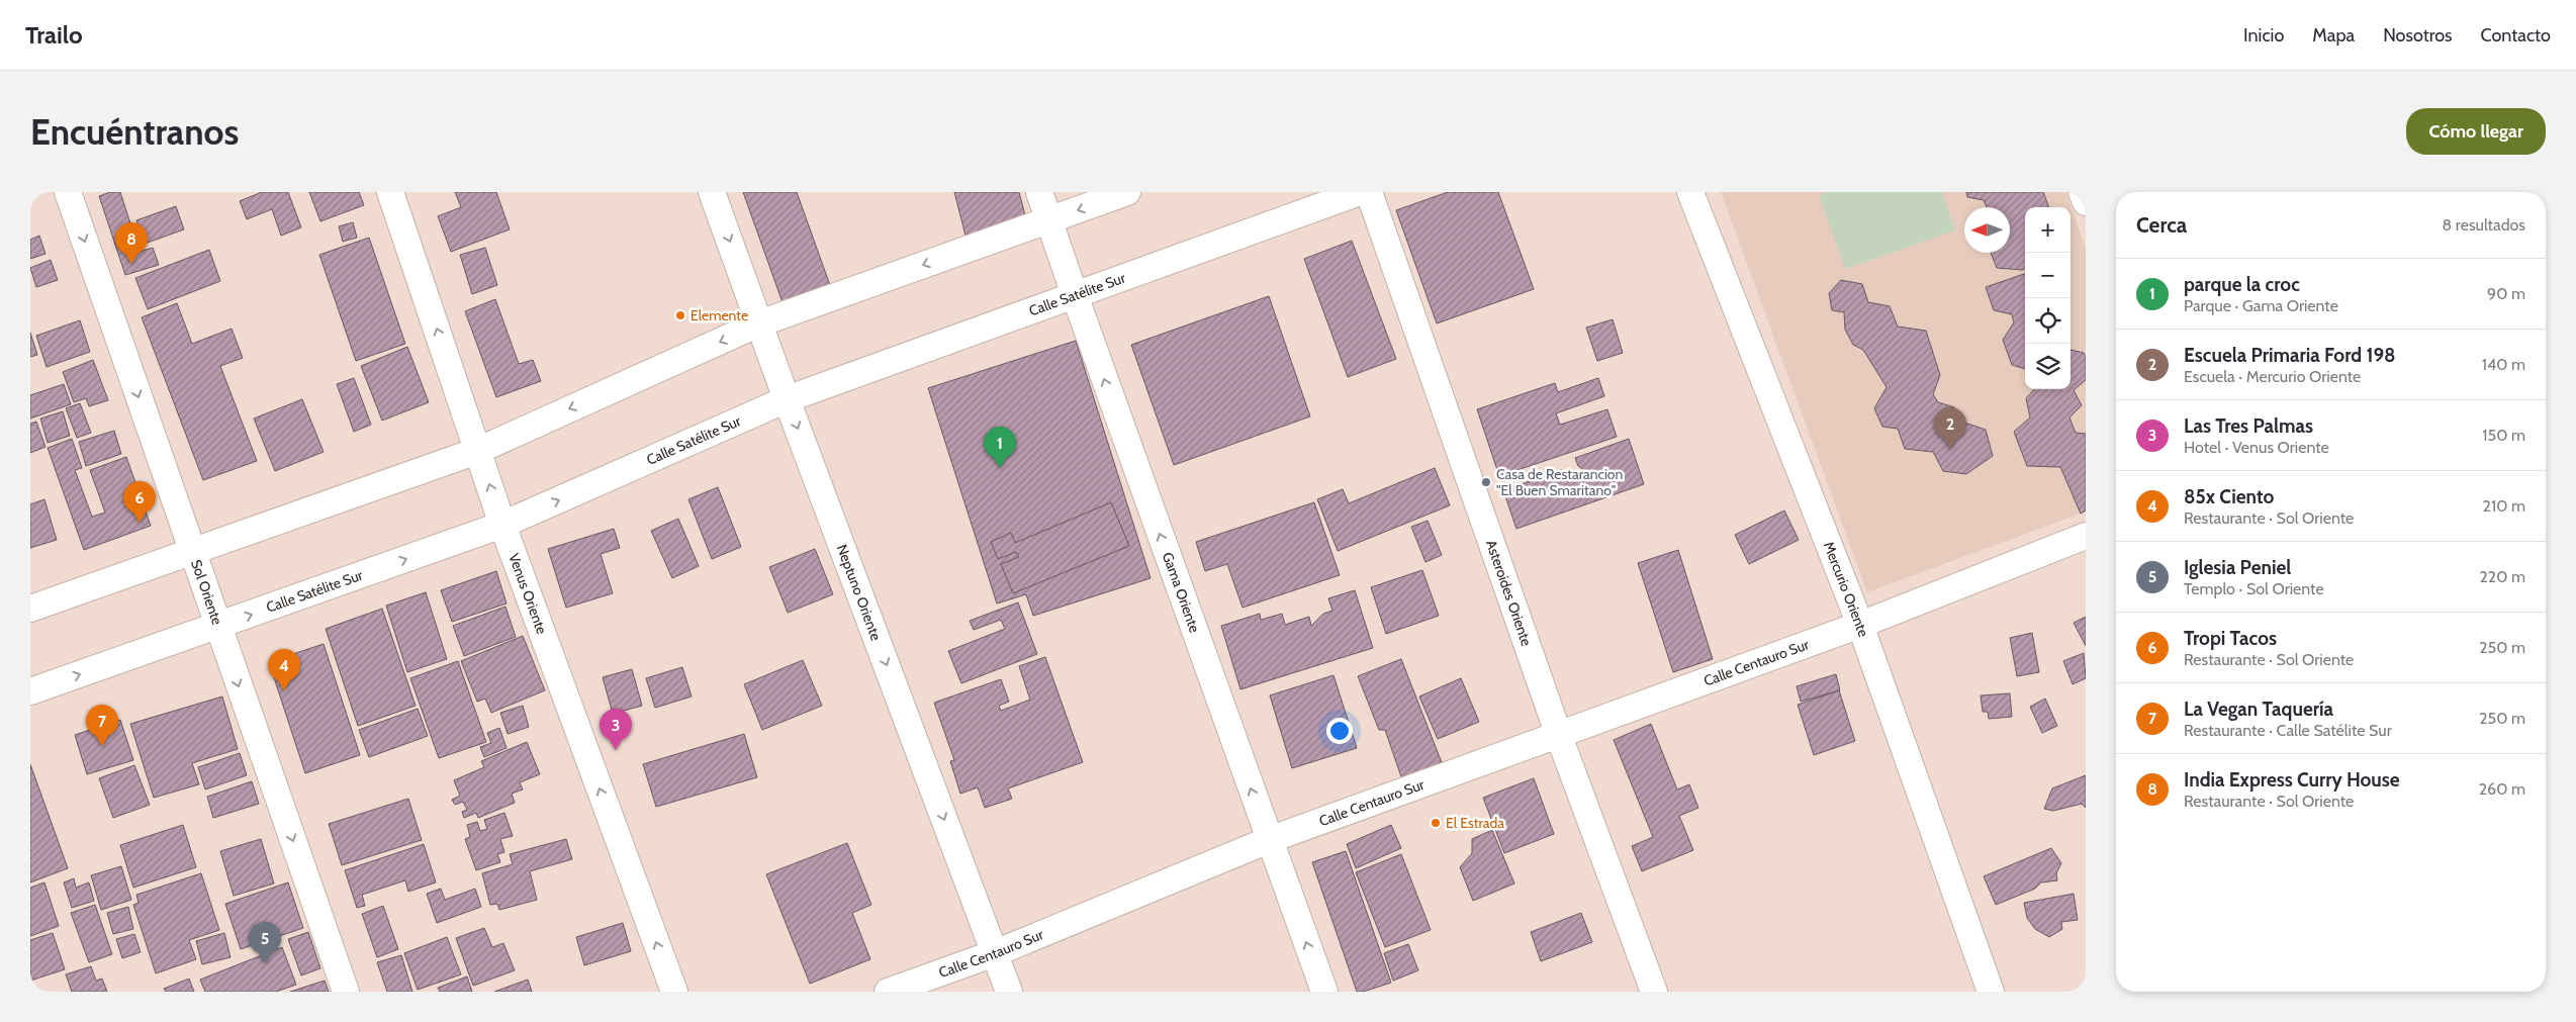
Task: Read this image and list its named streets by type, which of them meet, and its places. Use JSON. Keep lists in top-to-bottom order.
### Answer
{
  "streets": {
    "street": [
      "Calle Satélite Sur",
      "Mercurio Oriente",
      "Sol Oriente",
      "Neptuno Oriente",
      "Gama Oriente",
      "Asteroides Oriente",
      "Venus Oriente",
      "Calle Centauro Sur"
    ]
  },
  "crossings": [
    ["Calle Satélite Sur", "Sol Oriente"],
    ["Calle Satélite Sur", "Neptuno Oriente"],
    ["Calle Satélite Sur", "Gama Oriente"],
    ["Calle Satélite Sur", "Venus Oriente"],
    ["Mercurio Oriente", "Calle Centauro Sur"],
    ["Neptuno Oriente", "Calle Centauro Sur"],
    ["Gama Oriente", "Calle Centauro Sur"],
    ["Asteroides Oriente", "Calle Centauro Sur"]
  ],
  "one_way": [
    "Sol Oriente",
    "Neptuno Oriente",
    "Gama Oriente",
    "Venus Oriente"
  ],
  "places": ["Elemente", "Casa de Restarancion \"El Buen Smaritano\"", "El Estrada"],
  "north": "left",
  "page": {
    "header": "Trailo",
    "nav": [
      "Inicio",
      "Mapa",
      "Nosotros",
      "Contacto"
    ],
    "buttons": "Cómo llegar",
    "title": "Encuéntranos",
    "heading": ["Cerca", "8 resultados"],
    "map_buttons": ["+", "−"],
    "pins": [
      "8",
      "2",
      "1",
      "6",
      "4",
      "7",
      "3",
      "5"
    ],
    "list": [
      {
        "mark": "1",
        "name": "parque la croc",
        "note": "Parque · Gama Oriente",
        "value": "90 m"
      },
      {
        "mark": "2",
        "name": "Escuela Primaria Ford 198",
        "note": "Escuela · Mercurio Oriente",
        "value": "140 m"
      },
      {
        "mark": "3",
        "name": "Las Tres Palmas",
        "note": "Hotel · Venus Oriente",
        "value": "150 m"
      },
      {
        "mark": "4",
        "name": "85x Ciento",
        "note": "Restaurante · Sol Oriente",
        "value": "210 m"
      },
      {
        "mark": "5",
        "name": "Iglesia Peniel",
        "note": "Templo · Sol Oriente",
        "value": "220 m"
      },
      {
        "mark": "6",
        "name": "Tropi Tacos",
        "note": "Restaurante · Sol Oriente",
        "value": "250 m"
      },
      {
        "mark": "7",
        "name": "La Vegan Taquería",
        "note": "Restaurante · Calle Satélite Sur",
        "value": "250 m"
      },
      {
        "mark": "8",
        "name": "India Express Curry House",
        "note": "Restaurante · Sol Oriente",
        "value": "260 m"
      }
    ]
  }
}
